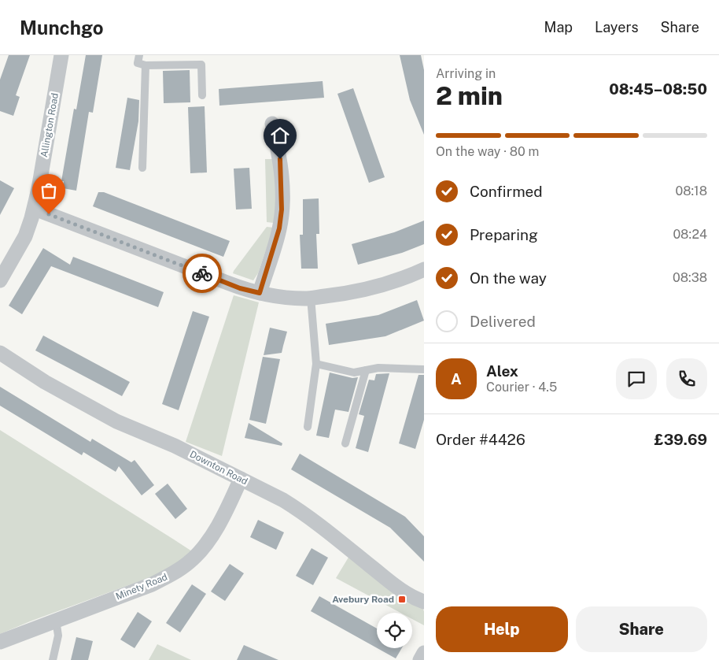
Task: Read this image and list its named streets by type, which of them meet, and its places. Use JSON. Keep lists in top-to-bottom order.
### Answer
{
  "streets": {
    "street": ["Allington Road", "Downton Road", "Minety Road"]
  },
  "crossings": [
    ["Downton Road", "Minety Road"]
  ],
  "places": {
    "transit": ["Avebury Road"]
  },
  "page": {
    "header": "Munchgo",
    "nav": ["Map", "Layers", "Share"],
    "heading": ["2 min", "Arriving in", "08:45–08:50"],
    "panel": [
      "Alex",
      "Courier · 4.5",
      "Order #4426",
      "£39.69"
    ],
    "bar": "On the way · 80 m",
    "list": [
      ["Confirmed", "08:18"],
      ["Preparing", "08:24"],
      ["On the way", "08:38"],
      "Delivered"
    ],
    "round": "A",
    "buttons": ["Help", "Share"]
  }
}
